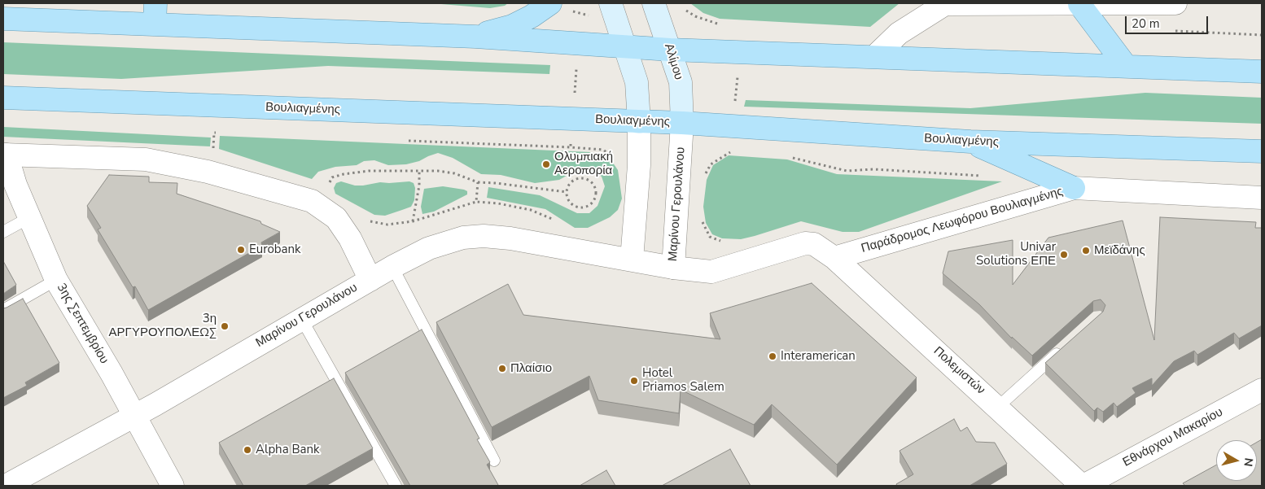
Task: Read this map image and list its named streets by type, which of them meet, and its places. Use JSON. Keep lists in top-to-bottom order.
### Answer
{
  "streets": {
    "main road": ["Αλίμου", "Βουλιαγμένης"],
    "street": [
      "Μαρίνου Γερουλάνου",
      "Παράδρομος Λεωφόρου Βουλιαγμένης",
      "3ης Σεπτεμβρίου",
      "Πολεμιστών",
      "Εθνάρχου Μακαρίου"
    ]
  },
  "crossings": [
    ["Αλίμου", "Βουλιαγμένης"],
    ["Αλίμου", "Μαρίνου Γερουλάνου"],
    ["Βουλιαγμένης", "Μαρίνου Γερουλάνου"],
    ["Μαρίνου Γερουλάνου", "3ης Σεπτεμβρίου"],
    ["Παράδρομος Λεωφόρου Βουλιαγμένης", "Πολεμιστών"],
    ["Πολεμιστών", "Εθνάρχου Μακαρίου"]
  ],
  "places": [
    "Ολυμπιακή Αεροπορία",
    "Eurobank",
    "Μεϊδάνης",
    "Univar Solutions ΕΠΕ",
    "3η ΑΡΓΥΡΟΥΠΟΛΕΩΣ",
    "Interamerican",
    "Πλαίσιο",
    "Hotel Priamos Salem",
    "Alpha Bank"
  ],
  "scale_bar": "20 m",
  "north": "right"
}
